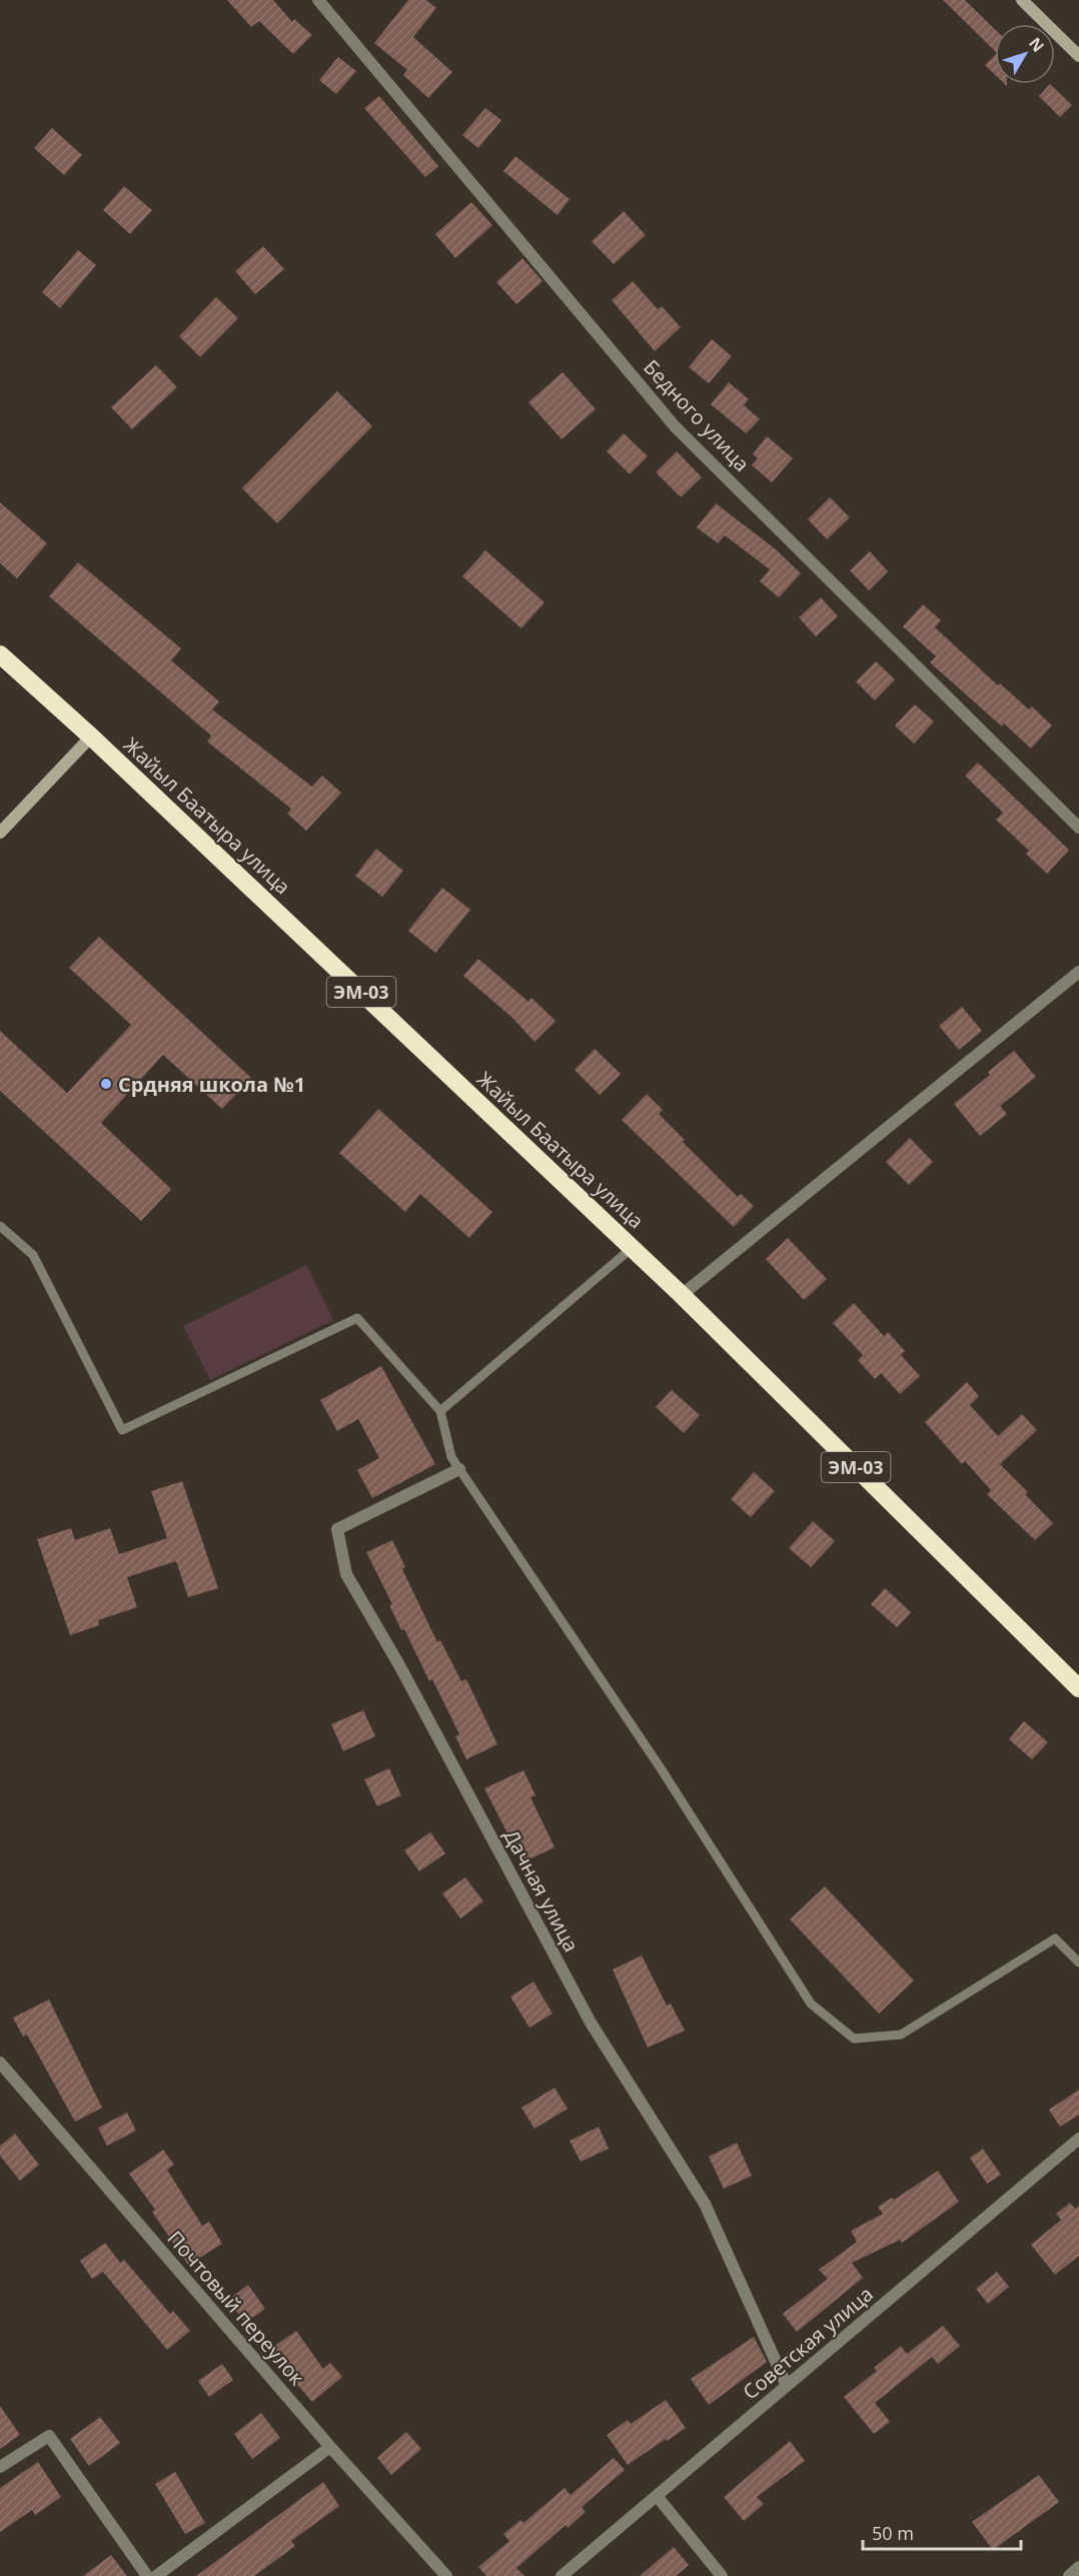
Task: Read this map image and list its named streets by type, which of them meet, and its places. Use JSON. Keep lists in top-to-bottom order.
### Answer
{
  "streets": {
    "highway": ["Жайыл Баатыра улица", "ЭМ-03"],
    "street": [
      "Бедного улица",
      "Дачная улица",
      "Почтовый переулок",
      "Советская улица"
    ]
  },
  "crossings": [
    ["Дачная улица", "Советская улица"]
  ],
  "places": ["Срдняя школа №1"],
  "scale_bar": "50 m",
  "north": "top right"
}
